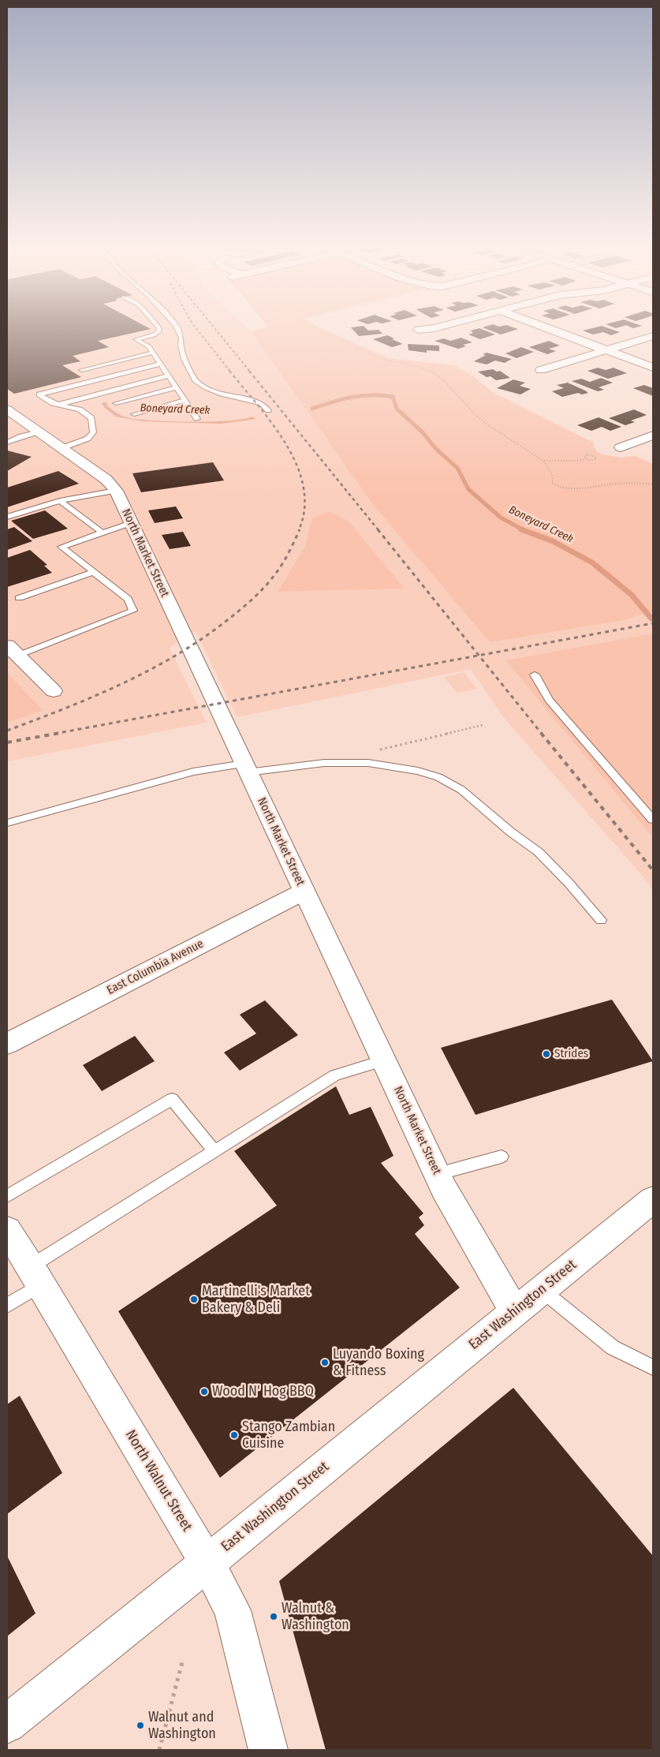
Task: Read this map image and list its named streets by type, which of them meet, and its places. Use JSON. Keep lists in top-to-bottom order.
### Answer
{
  "streets": {
    "street": [
      "North Market Street",
      "East Columbia Avenue",
      "East Washington Street",
      "North Walnut Street"
    ]
  },
  "crossings": [
    ["North Market Street", "East Columbia Avenue"],
    ["North Market Street", "East Washington Street"],
    ["East Washington Street", "North Walnut Street"]
  ],
  "water": ["Boneyard Creek"],
  "places": [
    "Strides",
    "Martinelli's Market Bakery & Deli",
    "Luyando Boxing & Fitness",
    "Wood N' Hog BBQ",
    "Stango Zambian Cuisine",
    "Walnut & Washington",
    "Walnut and Washington"
  ]
}
